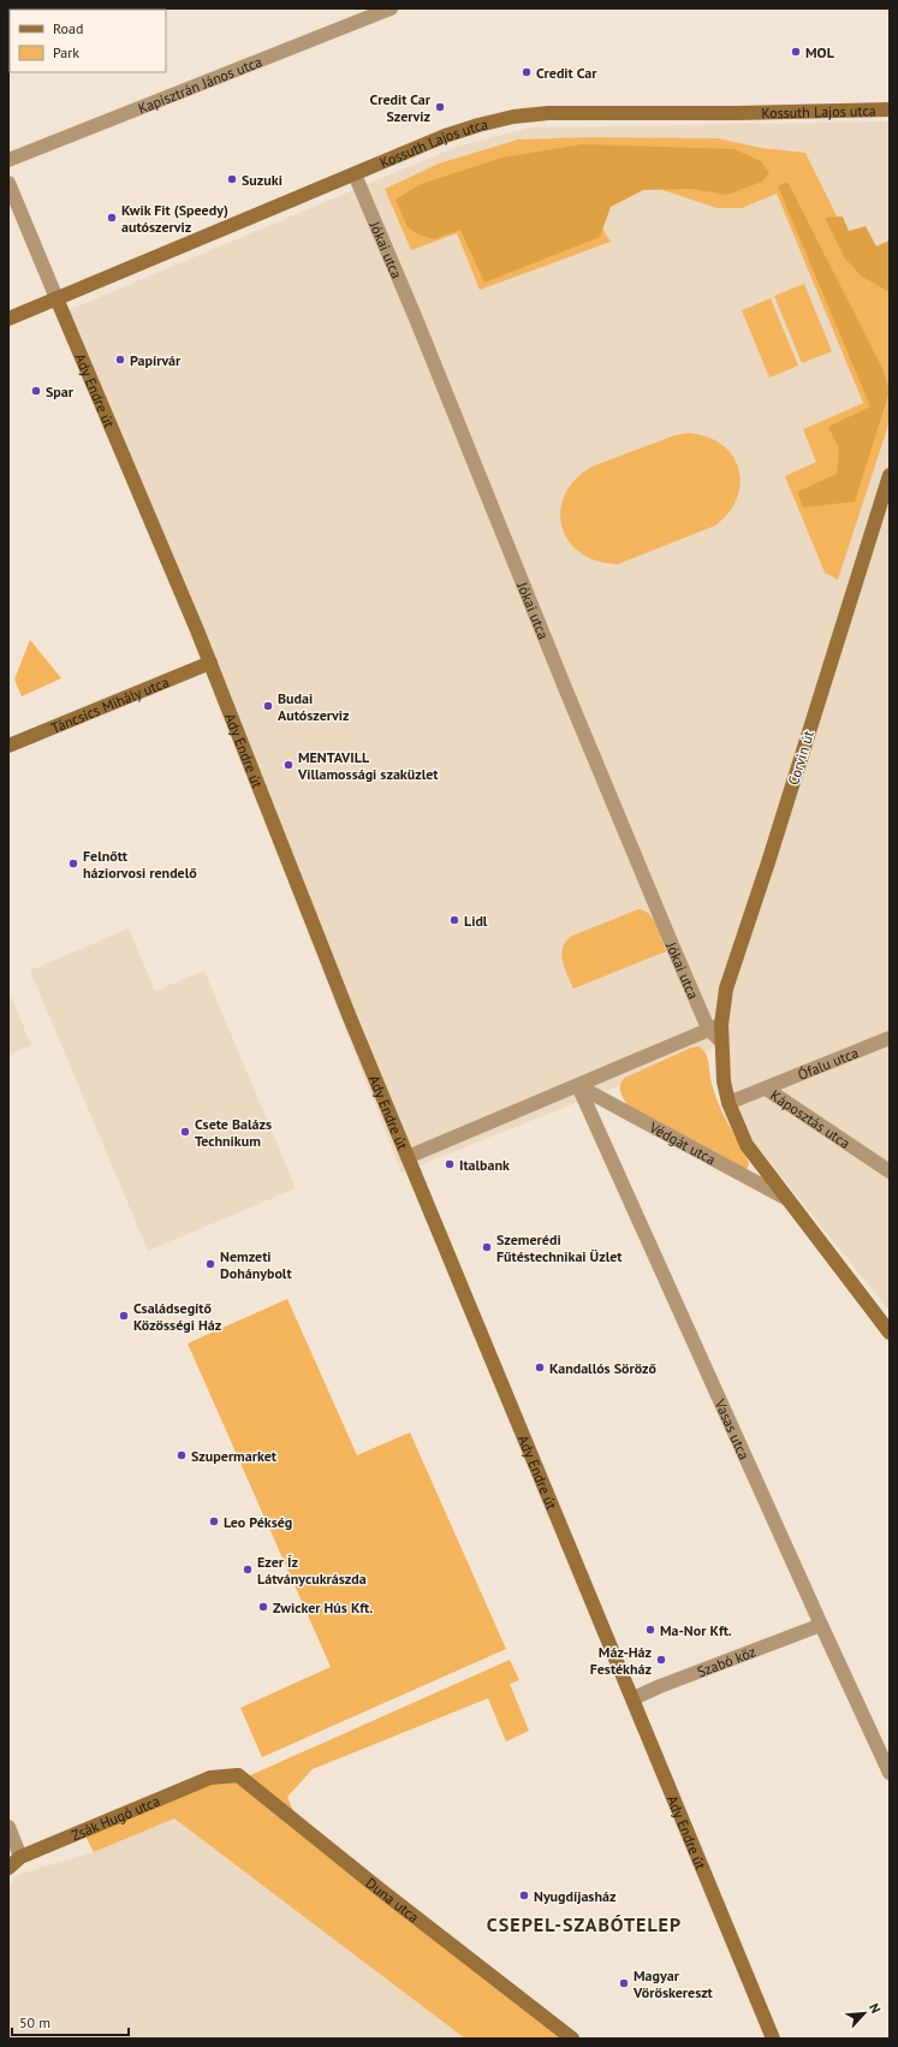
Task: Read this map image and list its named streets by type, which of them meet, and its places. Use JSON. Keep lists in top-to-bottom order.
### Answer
{
  "streets": {
    "street": [
      "Kapisztrán János utca",
      "Kossuth Lajos utca",
      "Jókai utca",
      "Ady Endre út",
      "Táncsics Mihály utca",
      "Corvin út",
      "Ófalu utca",
      "Káposztás utca",
      "Védgát utca",
      "Vasas utca",
      "Szabó köz",
      "Zsák Hugó utca",
      "Duna utca"
    ]
  },
  "crossings": [
    ["Kossuth Lajos utca", "Jókai utca"],
    ["Kossuth Lajos utca", "Ady Endre út"],
    ["Jókai utca", "Corvin út"],
    ["Ady Endre út", "Táncsics Mihály utca"],
    ["Ady Endre út", "Szabó köz"],
    ["Corvin út", "Védgát utca"],
    ["Ófalu utca", "Káposztás utca"],
    ["Káposztás utca", "Védgát utca"],
    ["Védgát utca", "Vasas utca"],
    ["Vasas utca", "Szabó köz"],
    ["Zsák Hugó utca", "Duna utca"]
  ],
  "districts": ["CSEPEL-SZABÓTELEP"],
  "places": [
    "MOL",
    "Credit Car",
    "Credit Car Szerviz",
    "Suzuki",
    "Kwik Fit (Speedy) autószerviz",
    "Papírvár",
    "Spar",
    "Budai Autószerviz",
    "MENTAVILL Villamossági szaküzlet",
    "Felnőtt háziorvosi rendelő",
    "Lidl",
    "Csete Balázs Technikum",
    "Italbank",
    "Szemerédi Fűtéstechnikai Üzlet",
    "Nemzeti Dohánybolt",
    "Családsegítő Közösségi Ház",
    "Kandallós Söröző",
    "Szupermarket",
    "Leo Pékség",
    "Ezer Íz Látványcukrászda",
    "Zwicker Hús Kft.",
    "Ma-Nor Kft.",
    "Máz-Ház Festékház",
    "Nyugdíjasház",
    "Magyar Vöröskereszt"
  ],
  "legend": ["Road", "Park"],
  "scale_bar": "50 m",
  "north": "top right"
}
